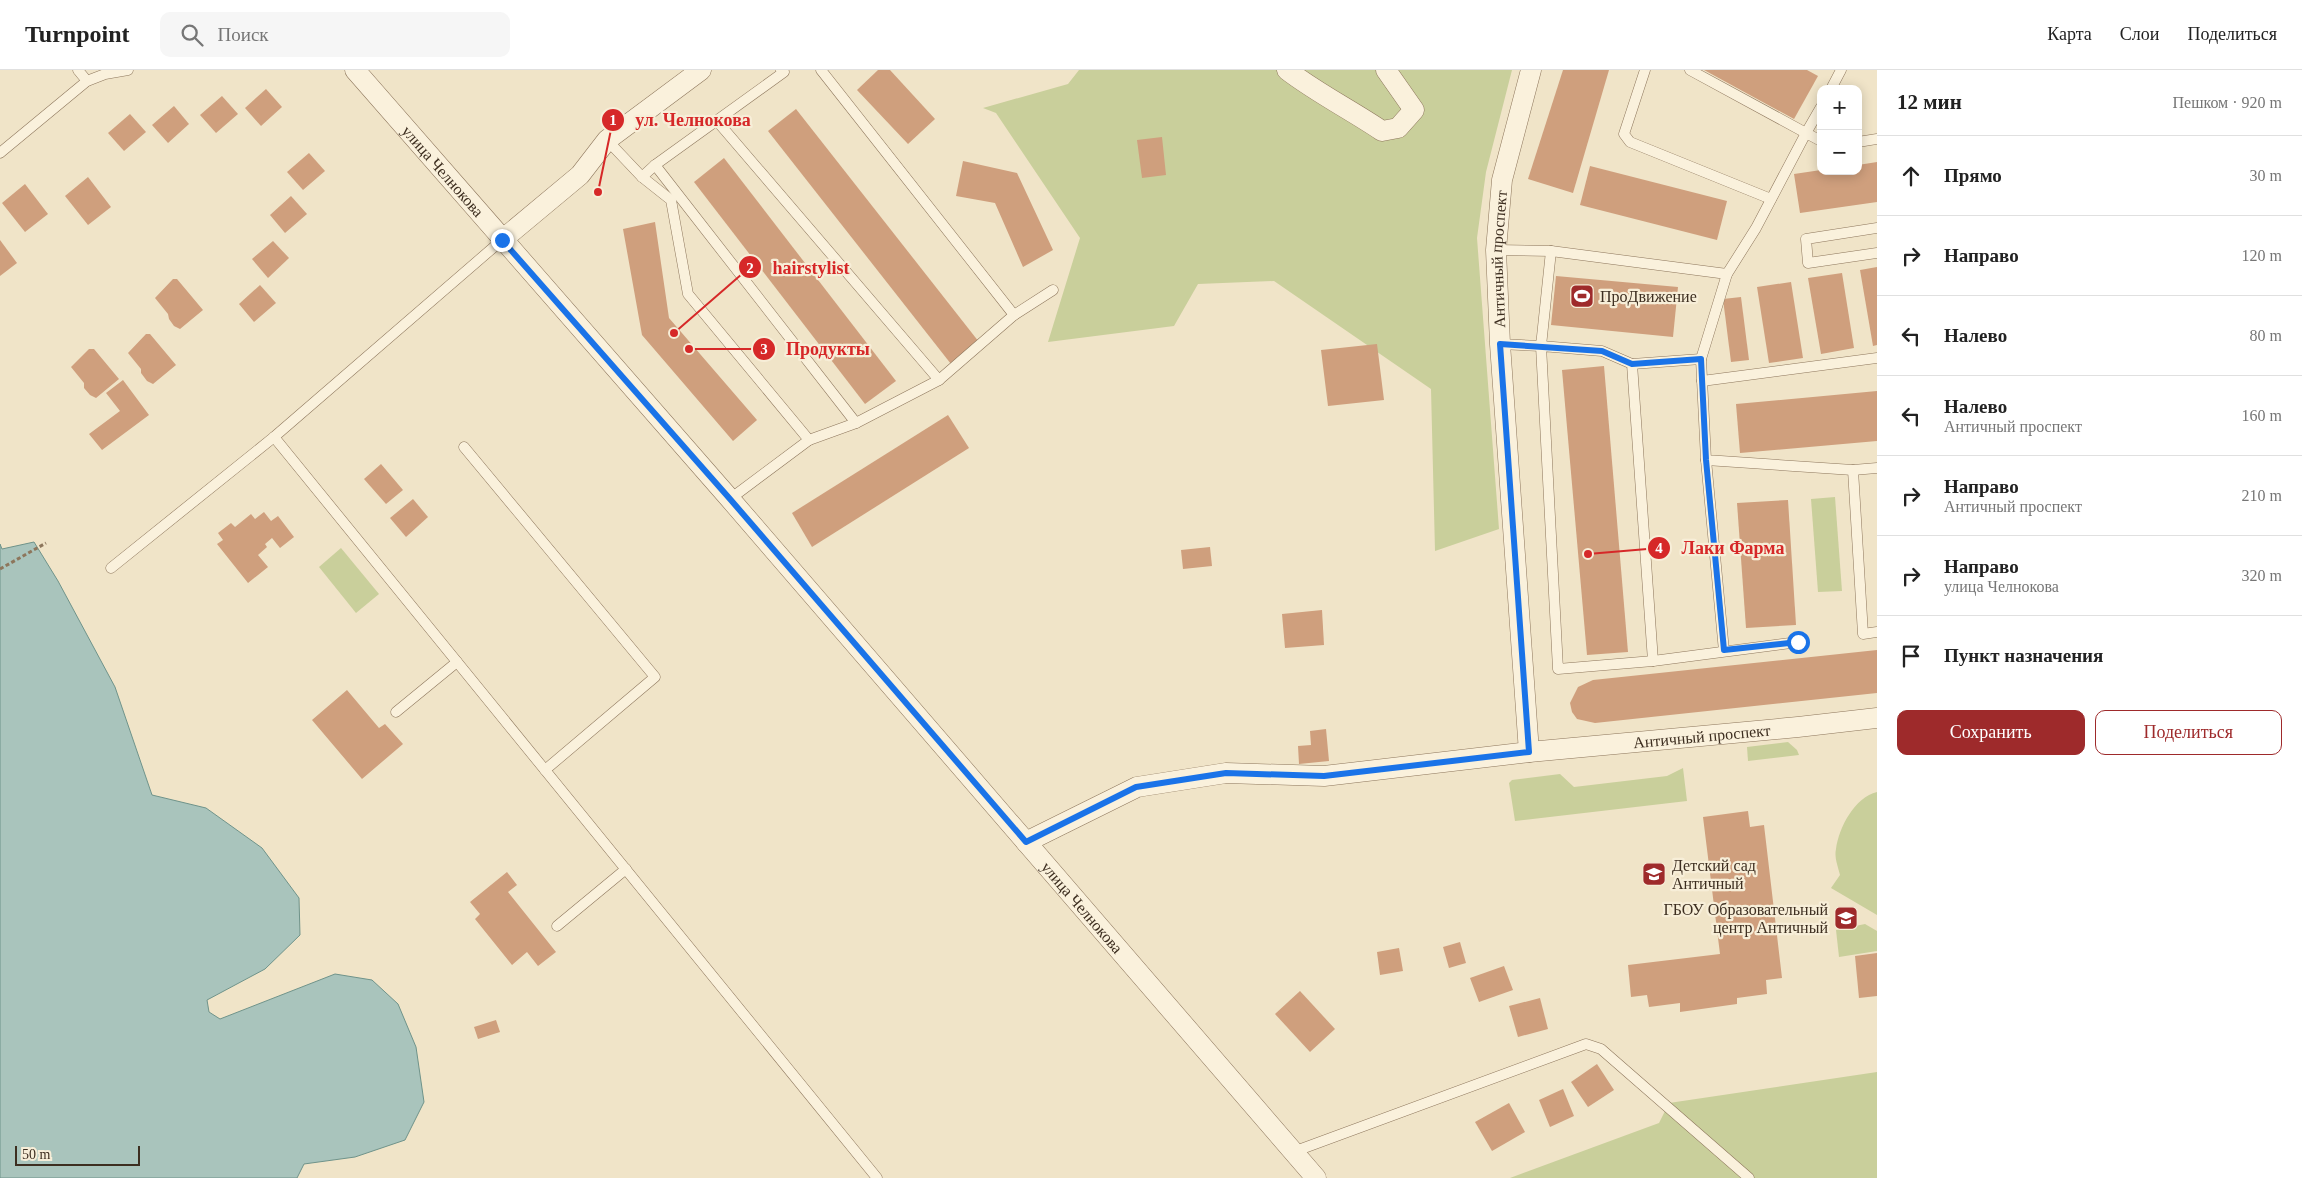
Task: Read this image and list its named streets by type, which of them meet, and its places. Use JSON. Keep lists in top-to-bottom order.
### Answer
{
  "streets": {
    "street": ["улица Челнокова", "Античный проспект"]
  },
  "crossings": [
    ["улица Челнокова", "Античный проспект"]
  ],
  "places": {
    "other": [
      "ул. Челнокова",
      "hairstylist",
      "Продукты",
      "Лаки Фарма"
    ],
    "sports": ["ПроДвижение"],
    "school or university": ["Детский сад Античный", "ГБОУ Образовательный центр Античный"]
  },
  "scale_bar": "50 m",
  "page": {
    "header": "Turnpoint",
    "search": "Поиск",
    "nav": ["Карта", "Слои", "Поделиться"],
    "heading": ["12 мин", "Пешком · 920 m"],
    "map_buttons": ["+", "−"],
    "list": [
      ["Прямо", "30 m"],
      ["Направо", "120 m"],
      ["Налево", "80 m"],
      ["Налево", "Античный проспект", "160 m"],
      ["Направо", "Античный проспект", "210 m"],
      ["Направо", "улица Челнокова", "320 m"],
      "Пункт назначения"
    ],
    "buttons": ["Сохранить", "Поделиться"],
    "scale": "50 m"
  }
}
